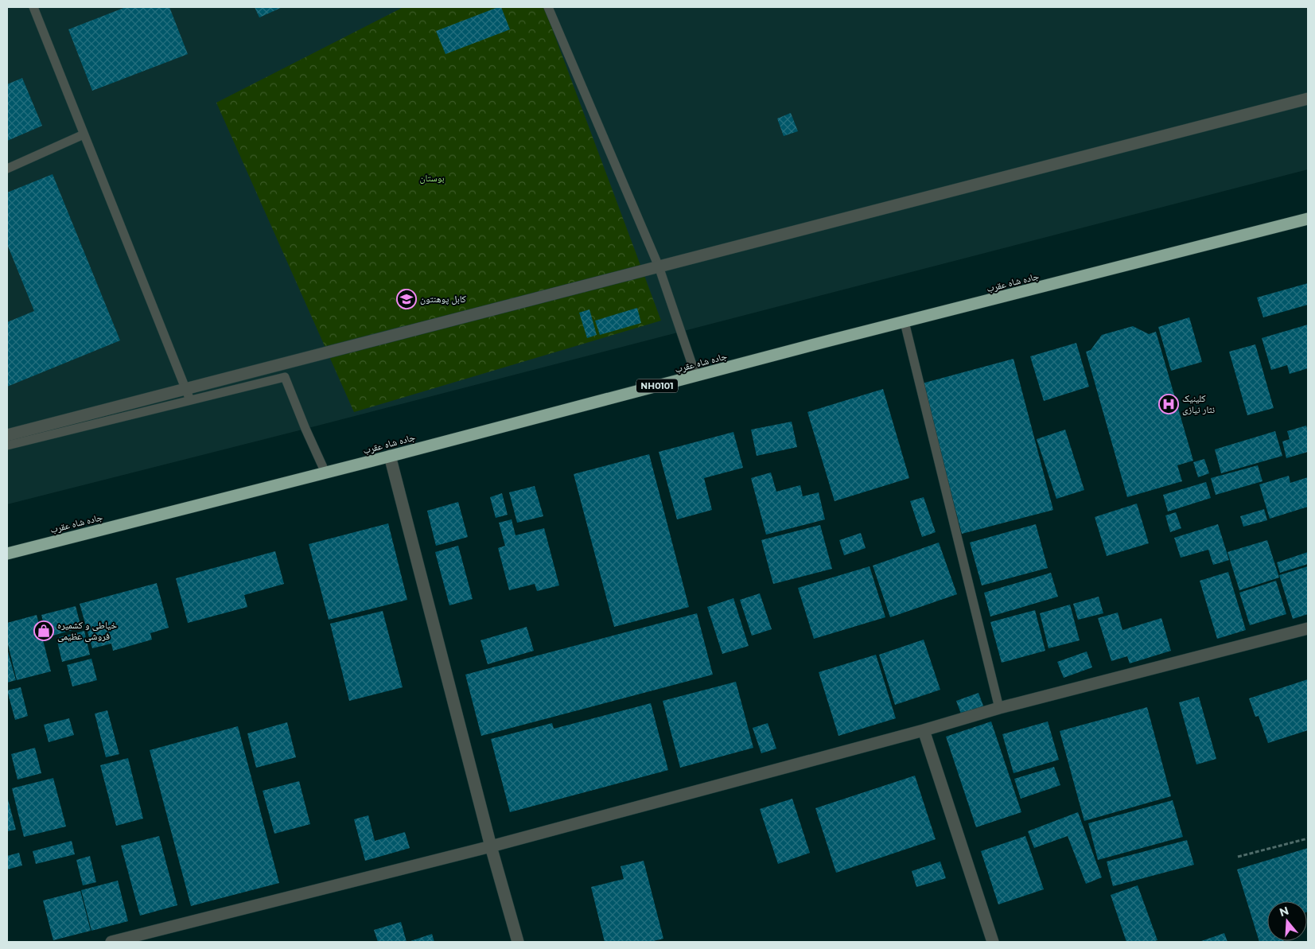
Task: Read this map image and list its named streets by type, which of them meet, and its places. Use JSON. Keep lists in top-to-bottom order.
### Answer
{
  "streets": {
    "highway": ["جاده شاه عقرب", "NH0101"]
  },
  "parks": ["بوستان"],
  "places": {
    "school or university": ["کابل پوهنتون"],
    "hospital": ["کلینیک نثار نیازی"],
    "shop": ["خیاطی و کشمیره فروشی عظیمی"]
  },
  "north": "top"
}
